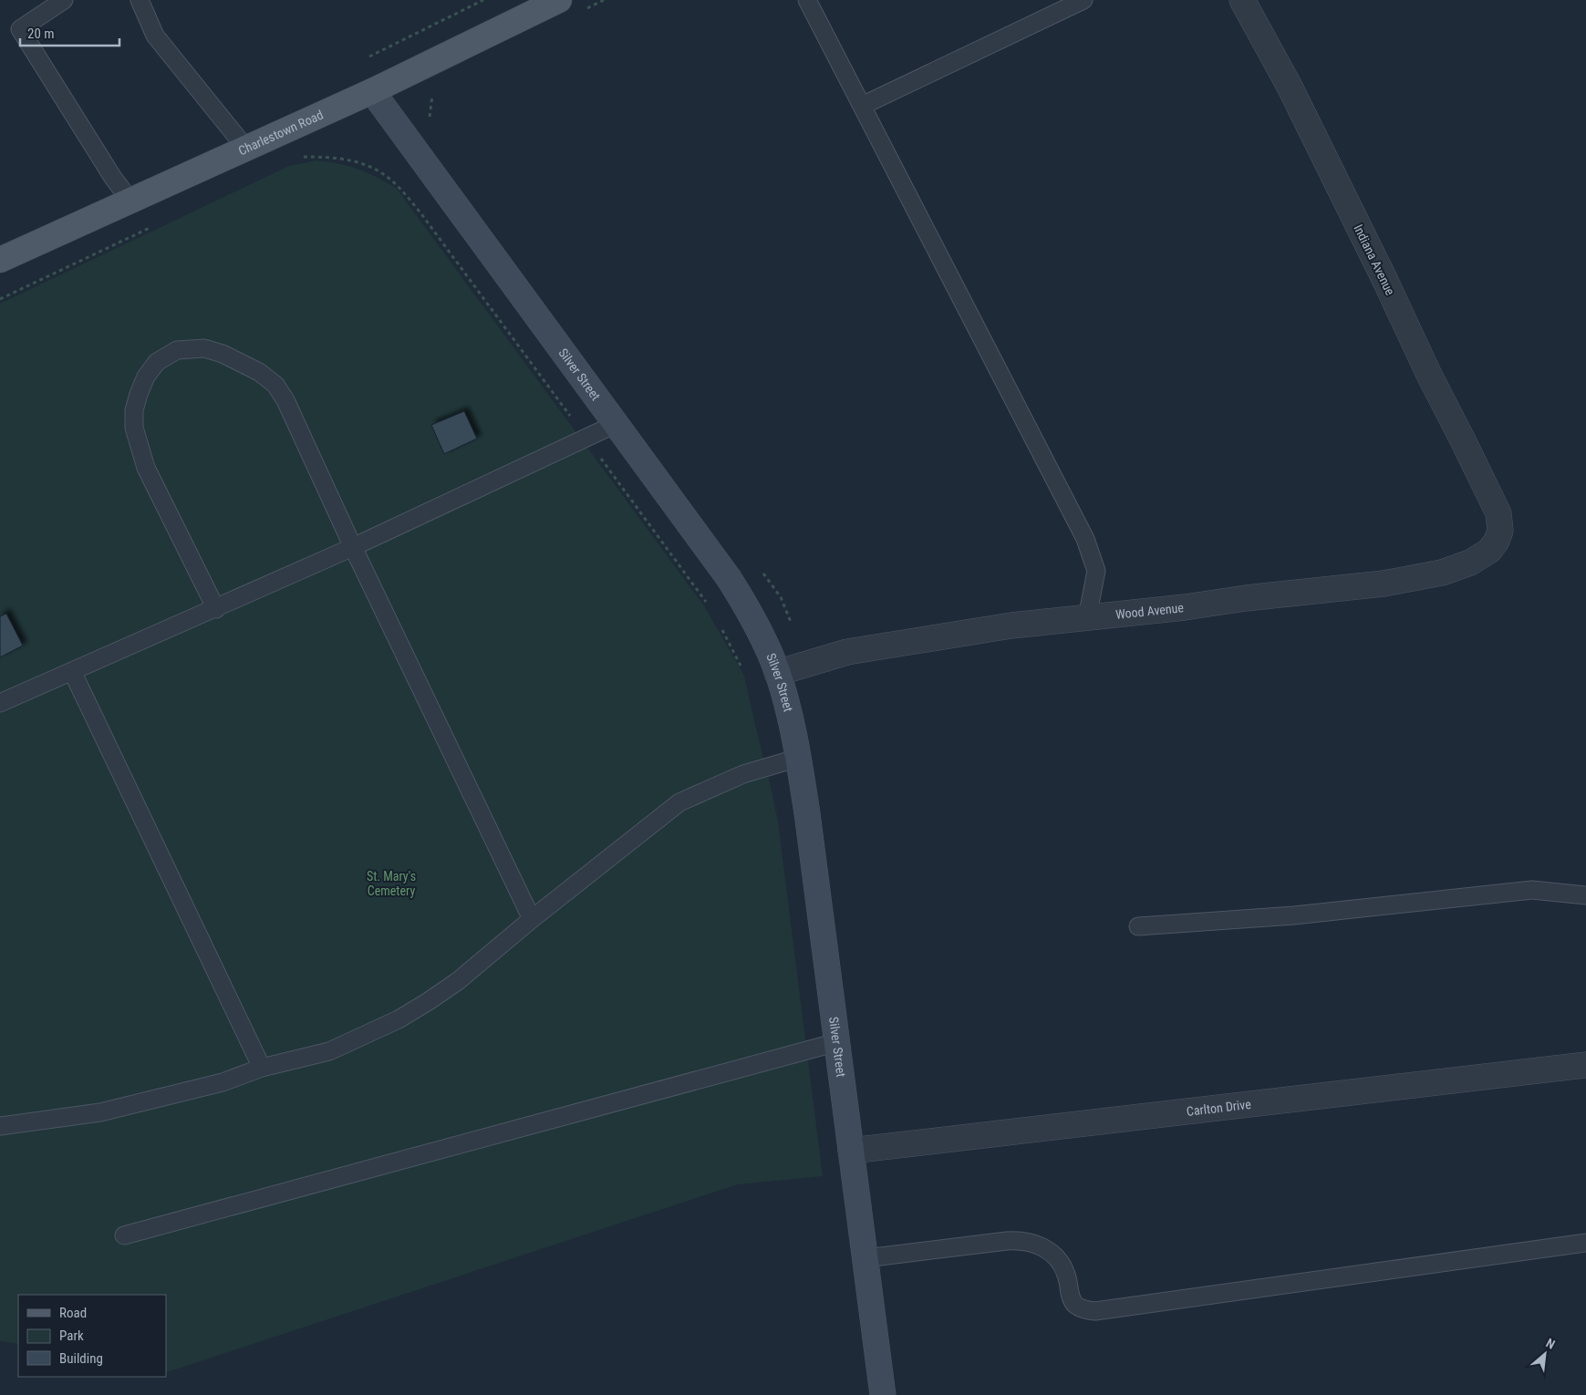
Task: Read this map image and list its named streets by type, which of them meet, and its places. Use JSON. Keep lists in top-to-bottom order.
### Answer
{
  "streets": {
    "main road": ["Charlestown Road", "Silver Street"],
    "street": ["Indiana Avenue", "Wood Avenue", "Carlton Drive"]
  },
  "crossings": [
    ["Charlestown Road", "Silver Street"],
    ["Indiana Avenue", "Wood Avenue"],
    ["Silver Street", "Wood Avenue"],
    ["Silver Street", "Carlton Drive"]
  ],
  "parks": ["St. Mary's Cemetery"],
  "legend": ["Road", "Park", "Building"],
  "scale_bar": "20 m",
  "north": "top right"
}
